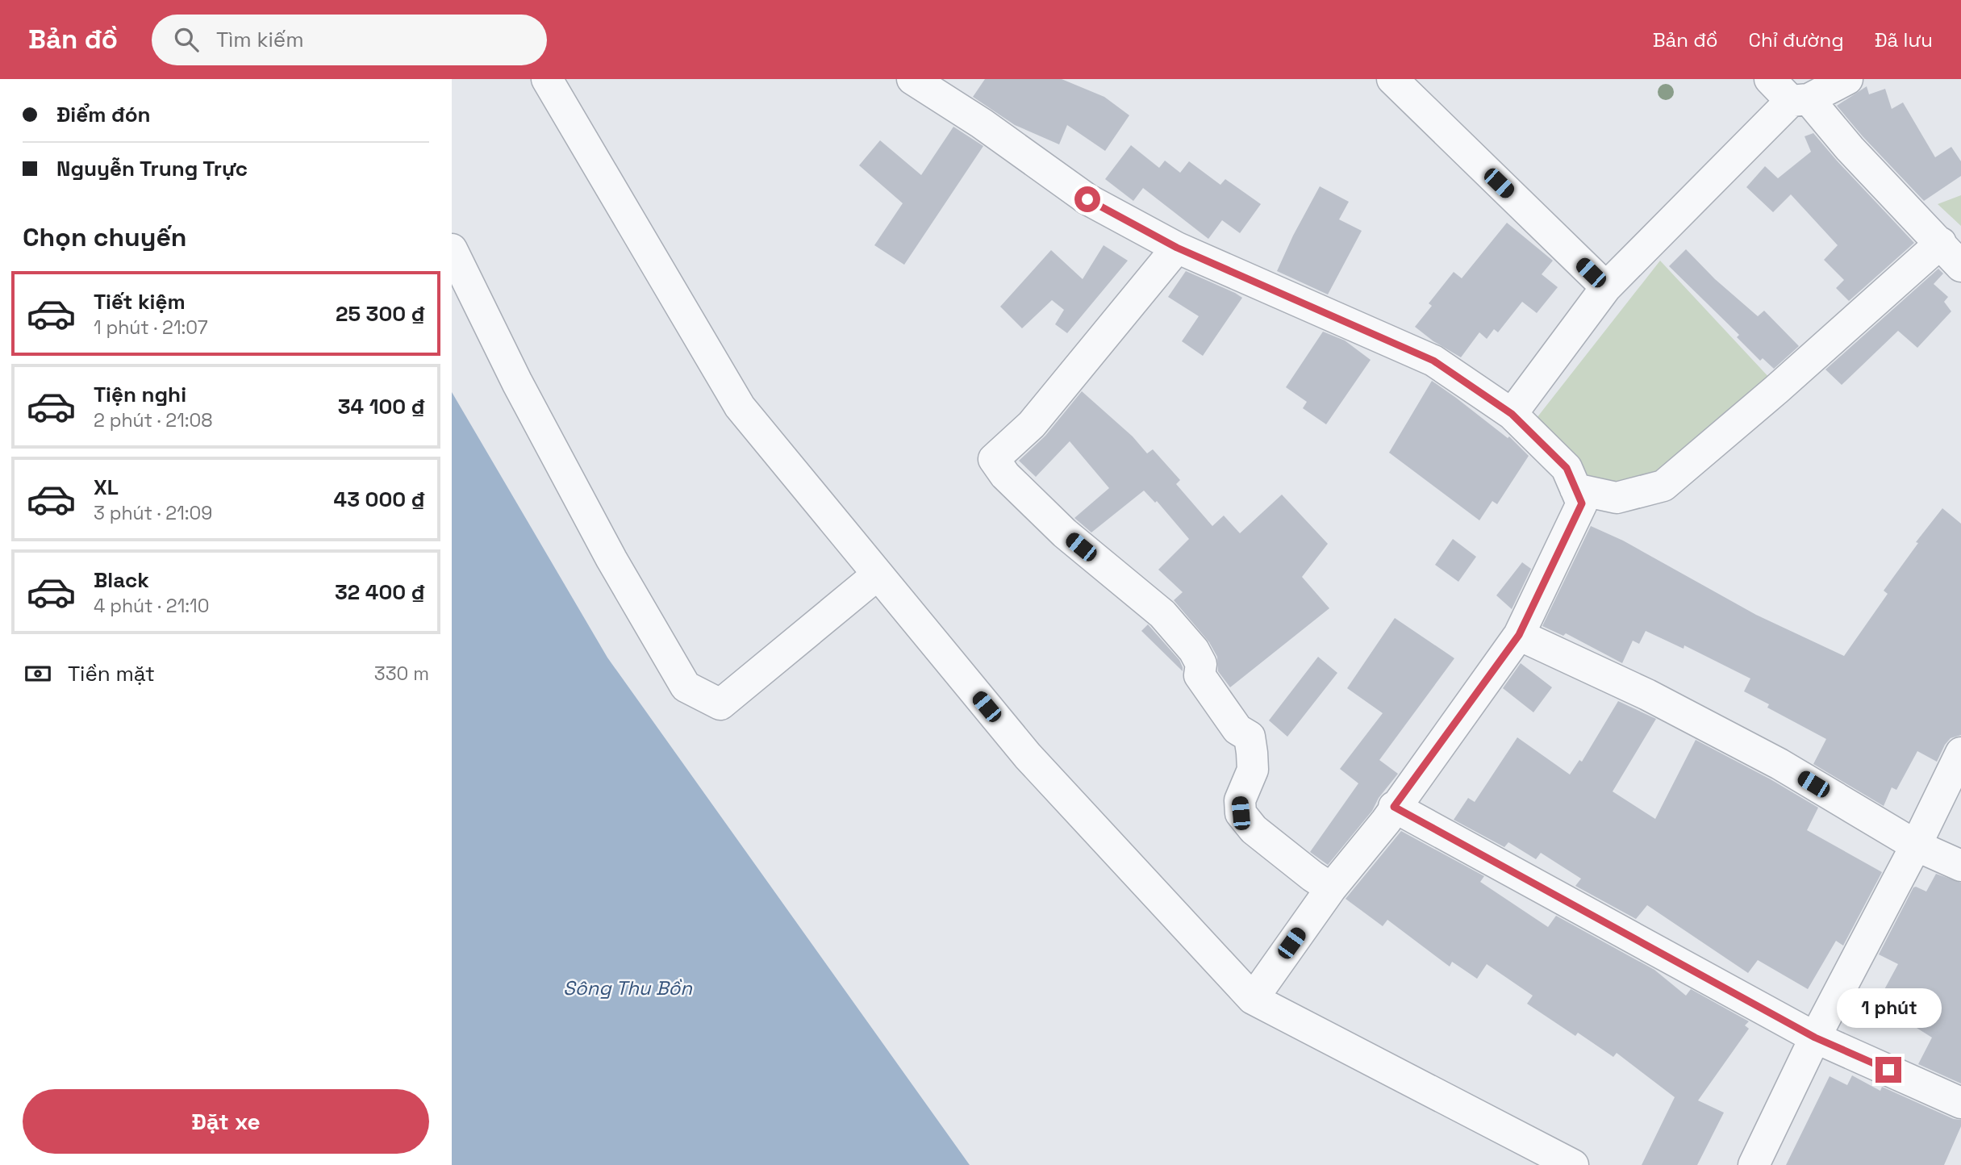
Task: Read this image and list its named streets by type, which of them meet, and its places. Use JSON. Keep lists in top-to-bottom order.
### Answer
{
  "water": ["Sông Thu Bồn"],
  "page": {
    "header": "Bản đồ",
    "search": "Tìm kiếm",
    "nav": ["Bản đồ", "Chỉ đường", "Đã lưu"],
    "banner": ["Điểm đón", "Nguyễn Trung Trực"],
    "heading": "Chọn chuyến",
    "list": [
      {
        "name": "Tiết kiệm",
        "note": "1 phút · 21:07",
        "value": "25 300 ₫"
      },
      {
        "name": "Tiện nghi",
        "note": "2 phút · 21:08",
        "value": "34 100 ₫"
      },
      {
        "name": "XL",
        "note": "3 phút · 21:09",
        "value": "43 000 ₫"
      },
      {
        "name": "Black",
        "note": "4 phút · 21:10",
        "value": "32 400 ₫"
      }
    ],
    "pay": ["Tiền mặt", "330 m"],
    "bubble": "1 phút",
    "buttons": "Đặt xe"
  }
}
